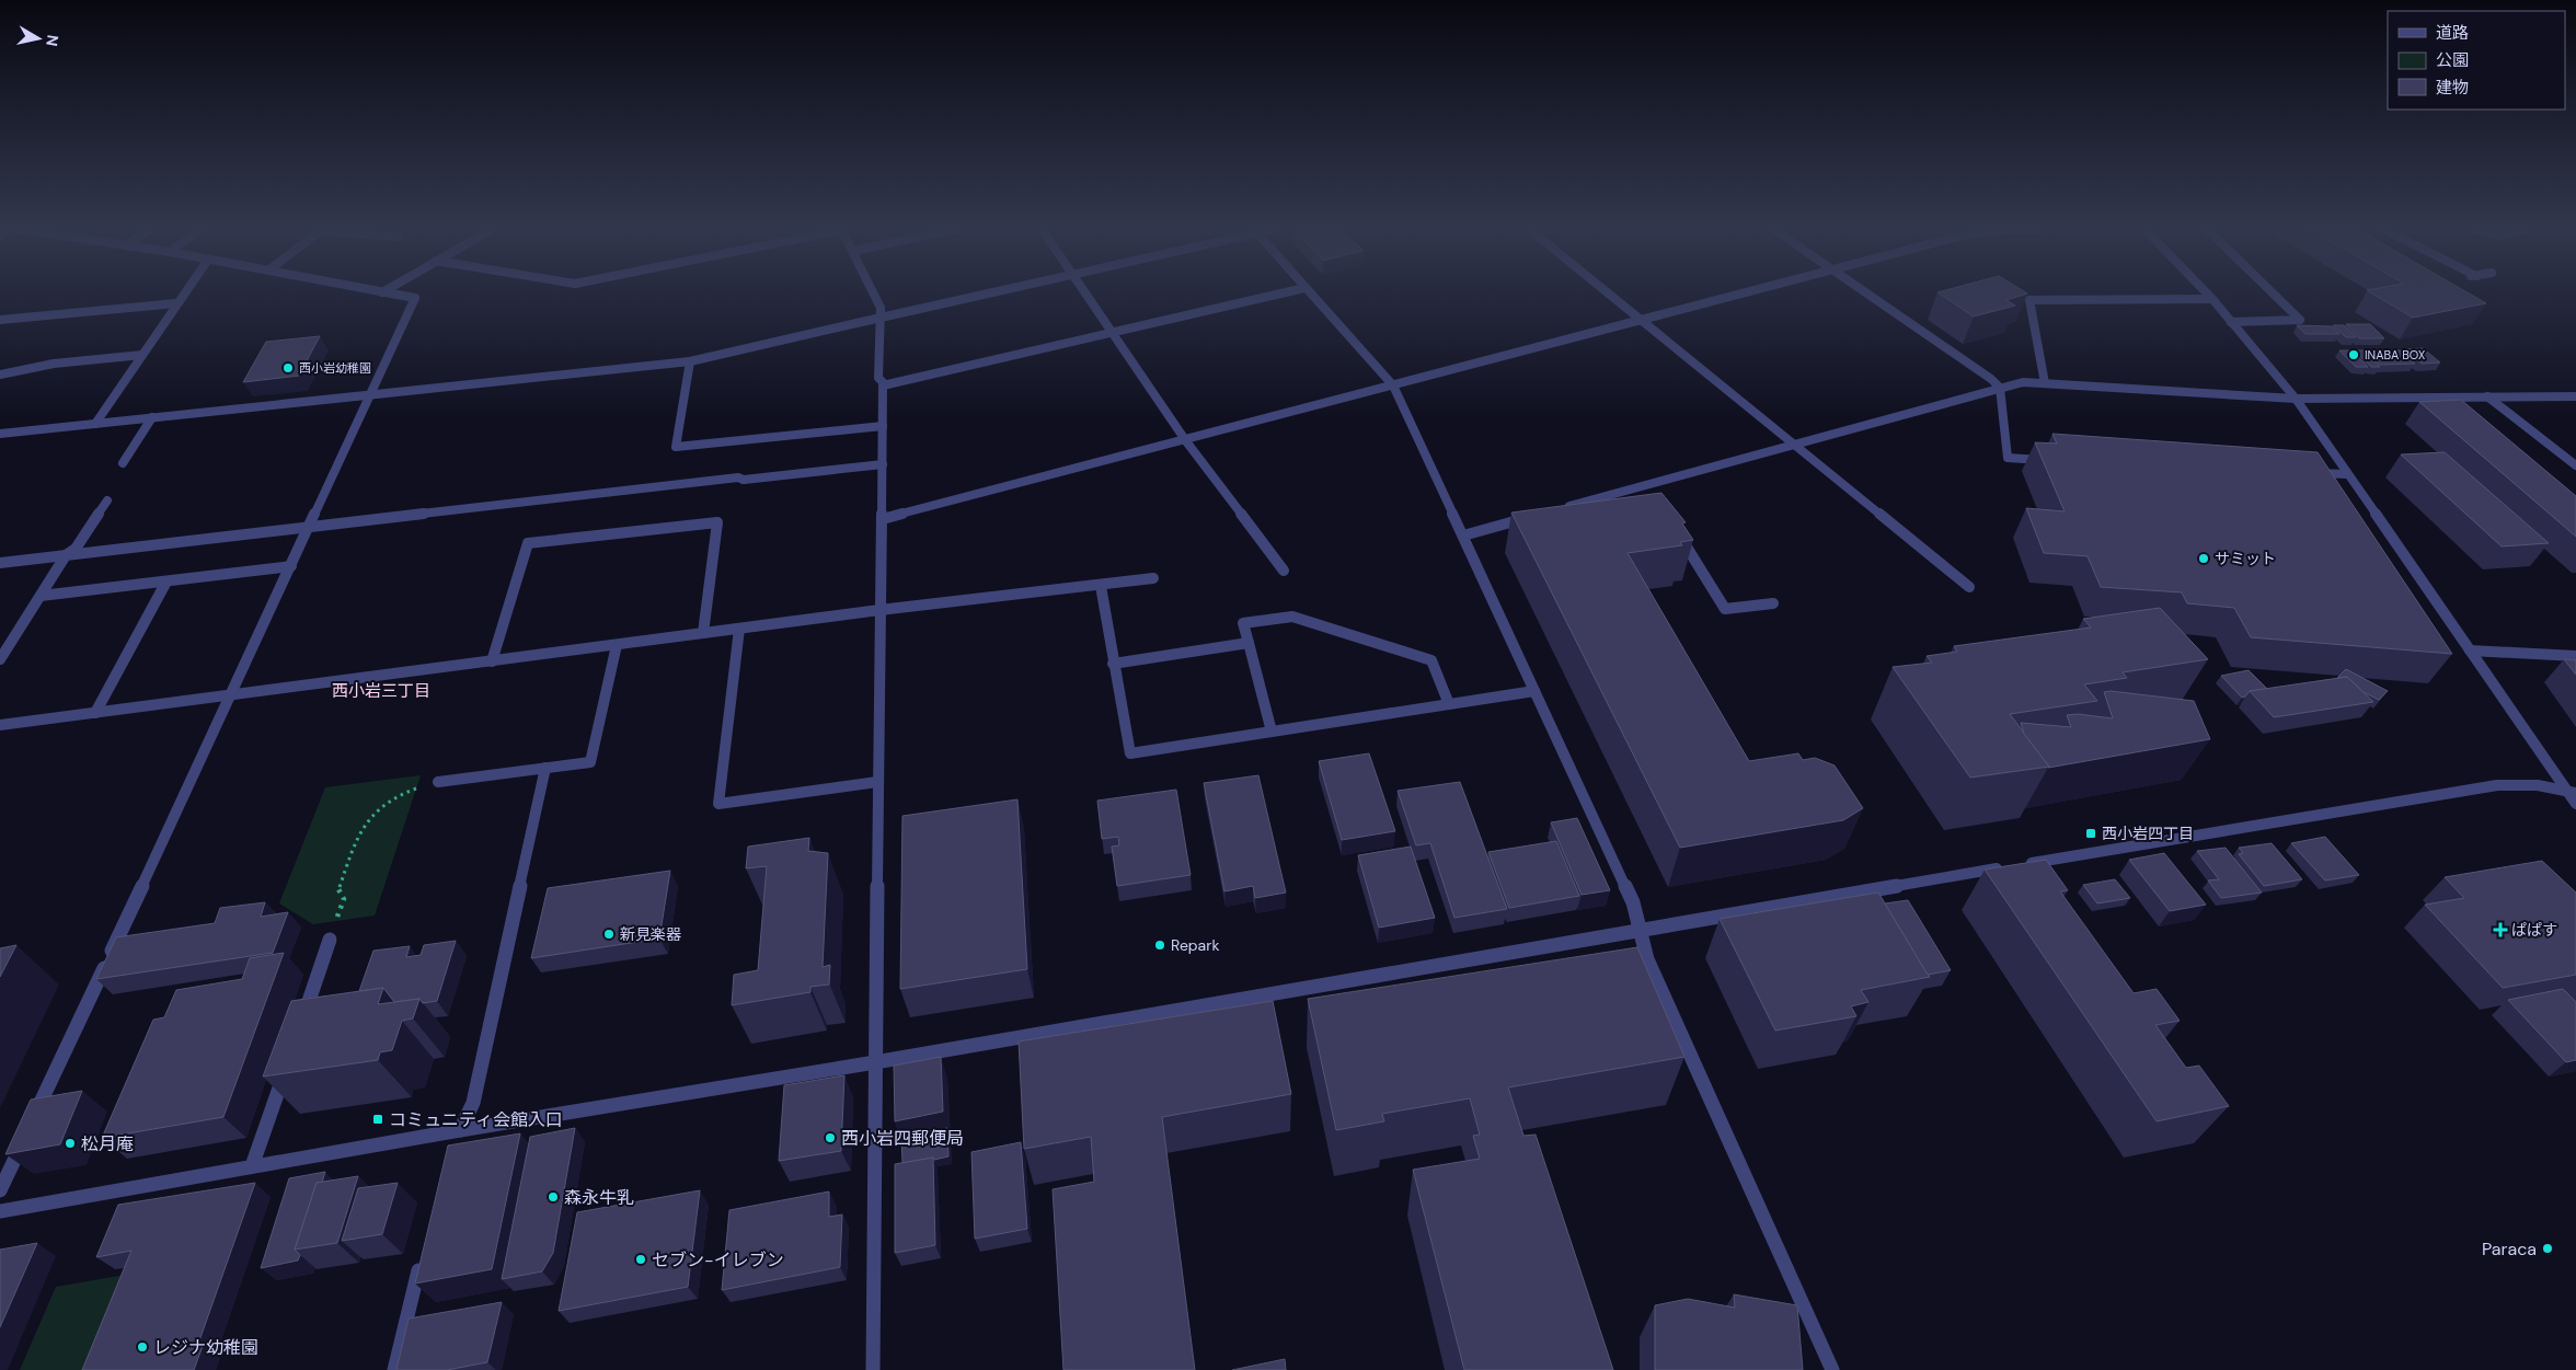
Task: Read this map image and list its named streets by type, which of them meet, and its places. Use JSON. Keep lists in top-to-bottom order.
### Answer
{
  "districts": ["西小岩三丁目"],
  "places": {
    "other": [
      "INABA BOX",
      "西小岩幼稚園",
      "サミット",
      "新見楽器",
      "Repark",
      "西小岩四郵便局",
      "松月庵",
      "森永牛乳",
      "Paraca",
      "セブン-イレブン",
      "レジナ幼稚園"
    ],
    "transit": ["西小岩四丁目", "コミュニティ会館入口"],
    "health": ["ぱぱす"]
  },
  "legend": ["道路", "公園", "建物"],
  "north": "right"
}
